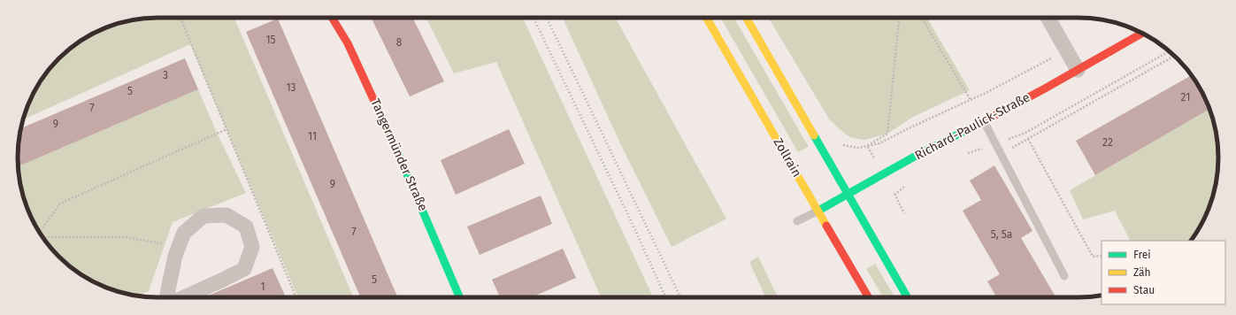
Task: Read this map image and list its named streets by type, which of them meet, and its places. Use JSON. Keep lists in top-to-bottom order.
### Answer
{
  "streets": {
    "street": ["Richard-Paulick-Straße", "Tangermünder Straße", "Zollrain"]
  },
  "crossings": [
    ["Richard-Paulick-Straße", "Zollrain"]
  ],
  "house_numbers": [
    "15",
    "8",
    "3",
    "13",
    "5",
    "21",
    "7",
    "9",
    "11",
    "22",
    "9",
    "7",
    "5, 5a",
    "5",
    "1"
  ],
  "legend": ["Frei", "Zäh", "Stau"]
}
